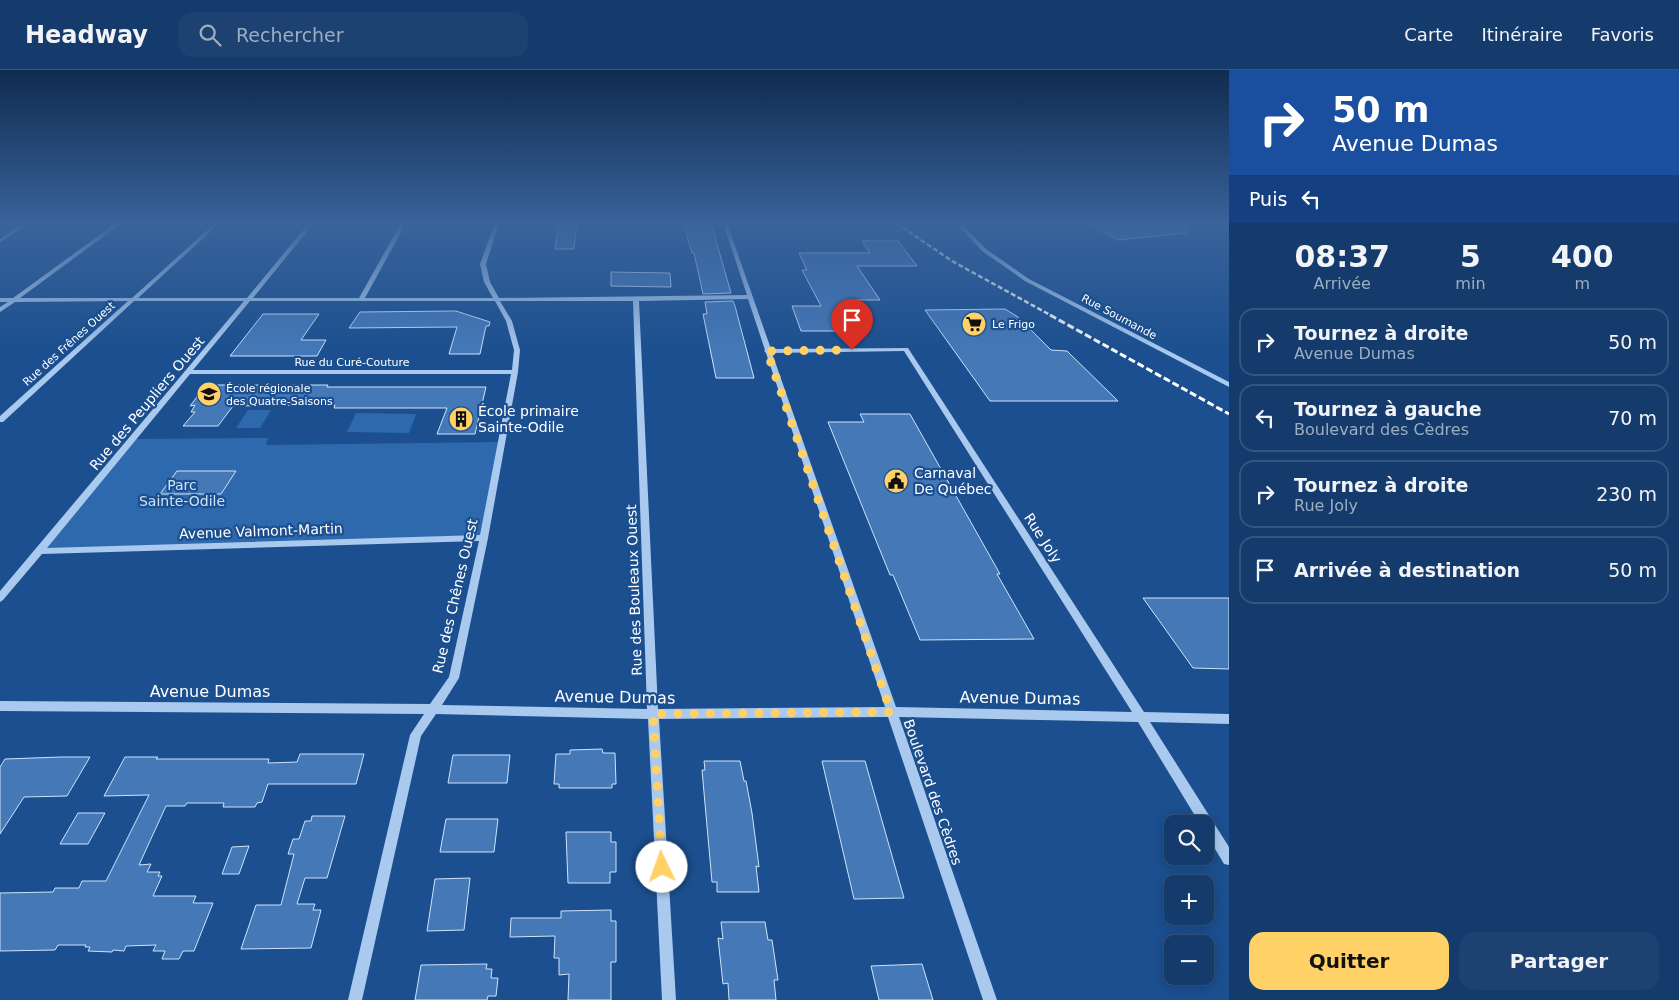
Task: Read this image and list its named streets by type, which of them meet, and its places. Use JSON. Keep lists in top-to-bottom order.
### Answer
{
  "streets": {
    "street": [
      "Rue Soumande",
      "Rue des Frênes Ouest",
      "Rue du Curé-Couture",
      "Rue des Peupliers Ouest",
      "Avenue Valmont-Martin",
      "Rue Joly",
      "Rue des Bouleaux Ouest",
      "Rue des Chênes Ouest",
      "Avenue Dumas",
      "Boulevard des Cèdres"
    ]
  },
  "crossings": [
    ["Rue du Curé-Couture", "Rue des Peupliers Ouest"],
    ["Rue du Curé-Couture", "Rue des Chênes Ouest"],
    ["Rue des Peupliers Ouest", "Avenue Valmont-Martin"],
    ["Avenue Valmont-Martin", "Rue des Chênes Ouest"],
    ["Rue Joly", "Avenue Dumas"],
    ["Rue Joly", "Boulevard des Cèdres"],
    ["Rue des Bouleaux Ouest", "Avenue Dumas"],
    ["Rue des Chênes Ouest", "Avenue Dumas"],
    ["Avenue Dumas", "Boulevard des Cèdres"]
  ],
  "parks": ["Parc Sainte-Odile"],
  "places": {
    "supermarket": ["Le Frigo"],
    "school or university": ["École régionale des Quatre-Saisons"],
    "building": ["École primaire Sainte-Odile"],
    "public building": ["Carnaval De Québec"]
  },
  "page": {
    "header": "Headway",
    "search": "Rechercher",
    "nav": ["Carte", "Itinéraire", "Favoris"],
    "turn": ["50 m", "Avenue Dumas"],
    "then": "Puis",
    "eta": [
      "08:37",
      "Arrivée",
      "5",
      "min",
      "400",
      "m"
    ],
    "list": [
      {
        "name": "Tournez à droite",
        "note": "Avenue Dumas",
        "value": "50 m"
      },
      {
        "name": "Tournez à gauche",
        "note": "Boulevard des Cèdres",
        "value": "70 m"
      },
      {
        "name": "Tournez à droite",
        "note": "Rue Joly",
        "value": "230 m"
      },
      {
        "name": "Arrivée à destination",
        "value": "50 m"
      }
    ],
    "map_buttons": ["+", "−"],
    "buttons": ["Quitter", "Partager"]
  }
}
